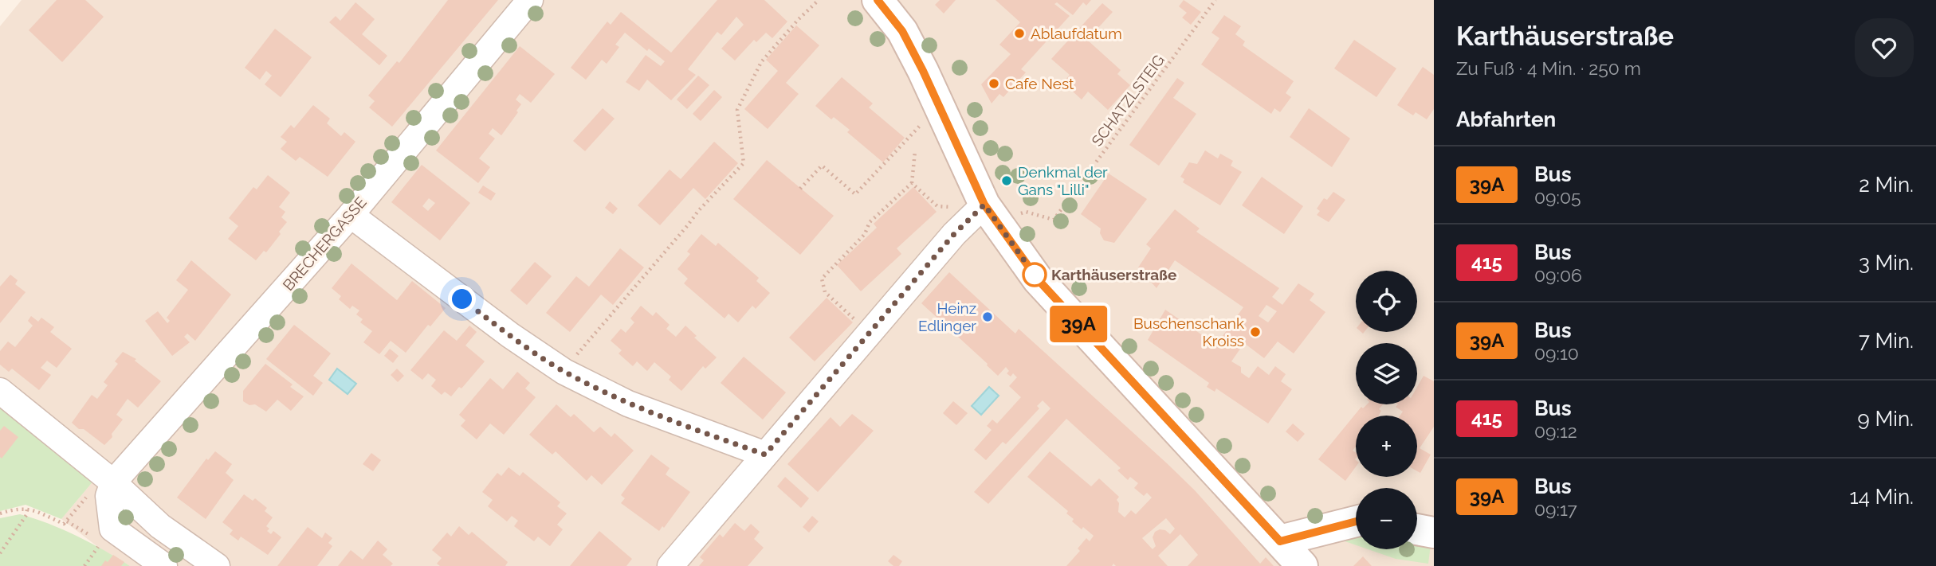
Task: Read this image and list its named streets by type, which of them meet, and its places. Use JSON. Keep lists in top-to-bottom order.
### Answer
{
  "streets": {
    "street": ["BRECHERGASSE"],
    "path": ["SCHATZLSTEIG"]
  },
  "places": [
    "Ablaufdatum",
    "Cafe Nest",
    "Denkmal der Gans \"Lilli\"",
    "Karthäuserstraße",
    "Heinz Edlinger",
    "Buschenschank Kroiss"
  ],
  "lines": ["bus line 39A"],
  "page": {
    "on_map": "39A",
    "heading": [
      ["Karthäuserstraße", "Zu Fuß · 4 Min. · 250 m"],
      "Abfahrten"
    ],
    "list": [
      {
        "mark": "39A",
        "name": "Bus",
        "note": "09:05",
        "value": "2 Min."
      },
      {
        "mark": "415",
        "name": "Bus",
        "note": "09:06",
        "value": "3 Min."
      },
      {
        "mark": "39A",
        "name": "Bus",
        "note": "09:10",
        "value": "7 Min."
      },
      {
        "mark": "415",
        "name": "Bus",
        "note": "09:12",
        "value": "9 Min."
      },
      {
        "mark": "39A",
        "name": "Bus",
        "note": "09:17",
        "value": "14 Min."
      }
    ],
    "map_buttons": ["+", "−"]
  }
}
